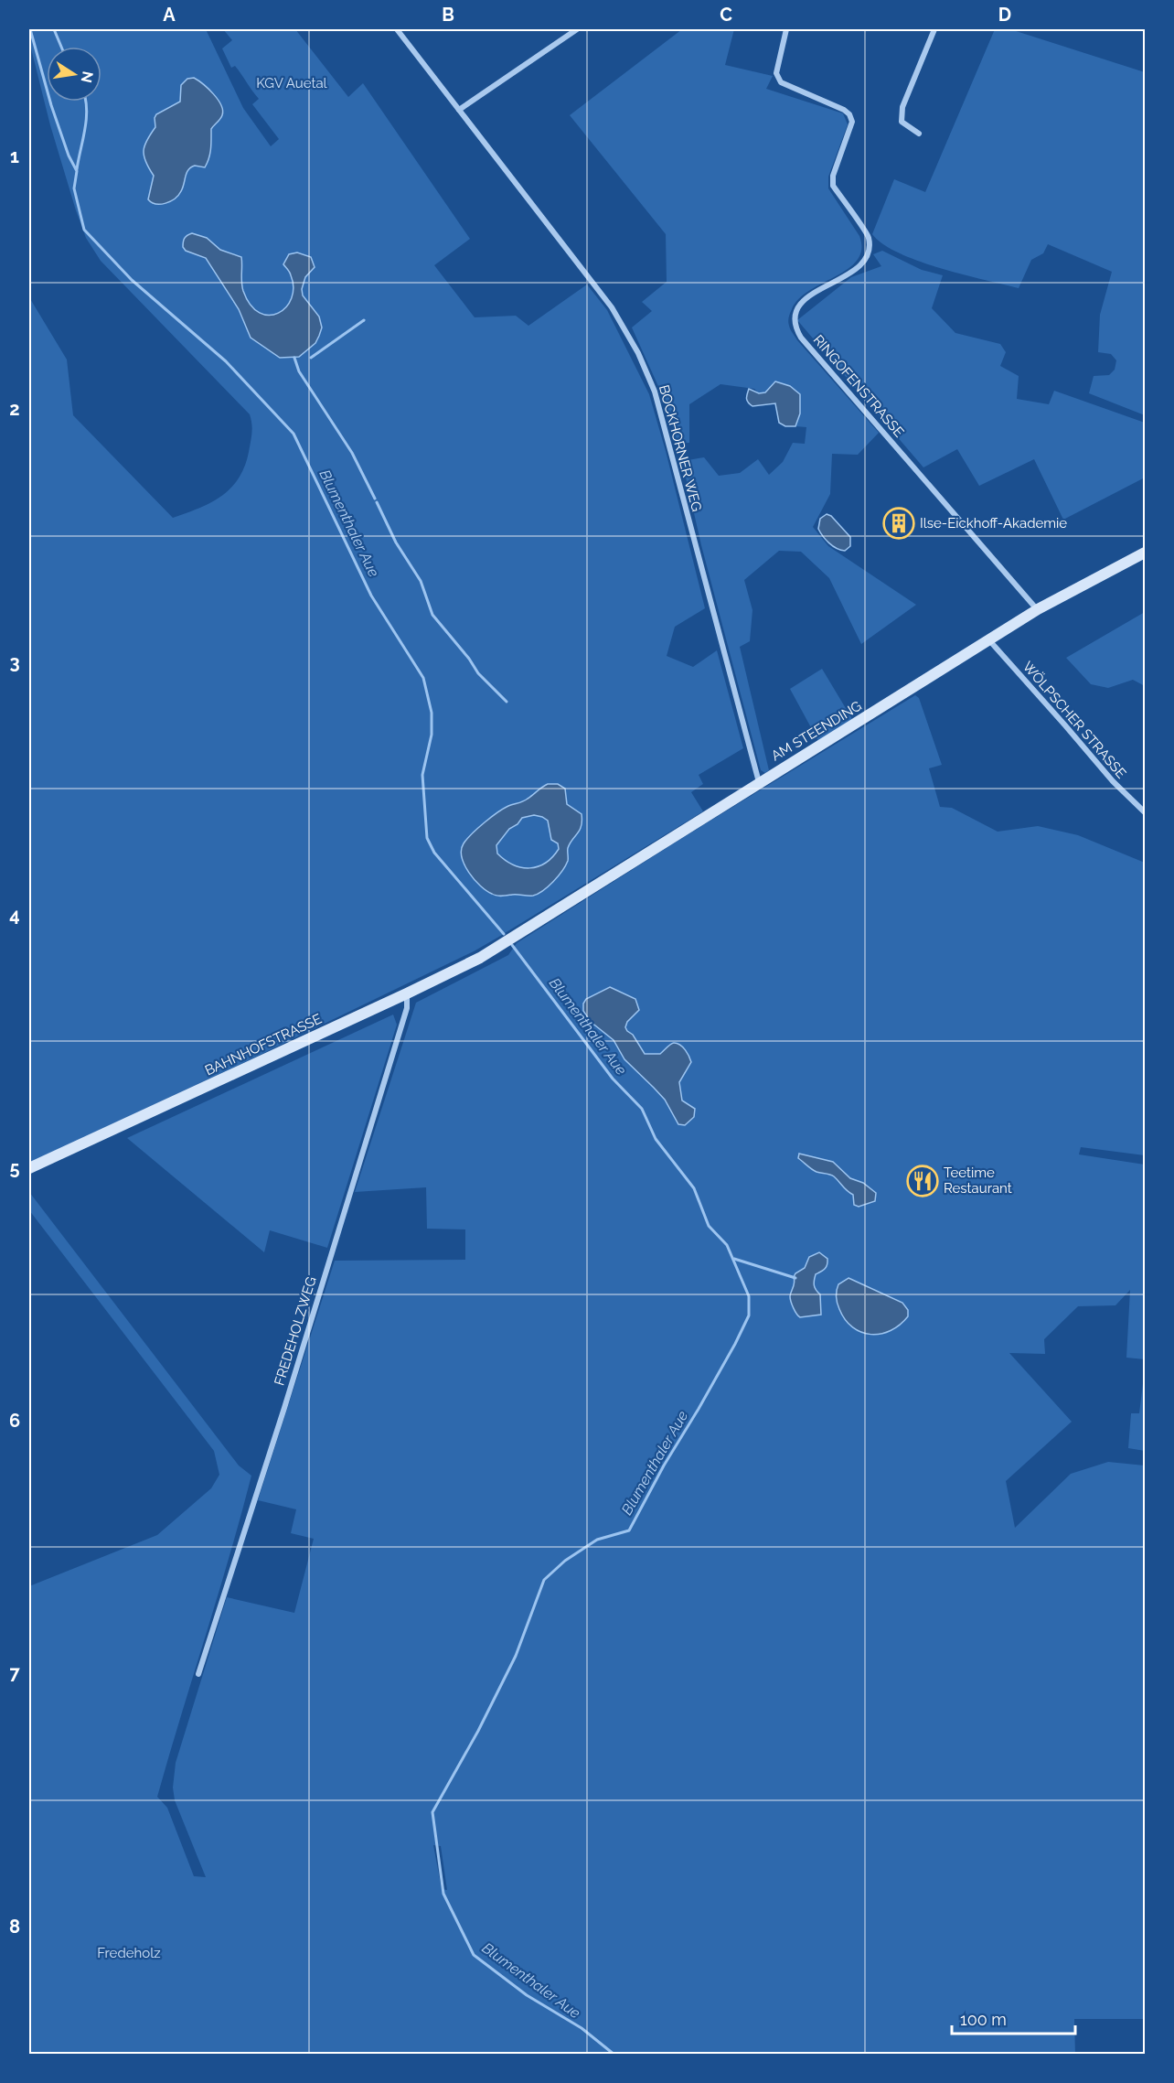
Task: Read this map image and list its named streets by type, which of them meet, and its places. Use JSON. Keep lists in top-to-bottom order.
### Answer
{
  "streets": {
    "street": [
      "RINGOFENSTRASSE",
      "BOCKHORNER WEG",
      "WÖLPSCHER STRASSE",
      "AM STEENDING",
      "BAHNHOFSTRASSE",
      "FREDEHOLZWEG"
    ]
  },
  "crossings": [
    ["RINGOFENSTRASSE", "AM STEENDING"],
    ["BOCKHORNER WEG", "AM STEENDING"],
    ["WÖLPSCHER STRASSE", "AM STEENDING"],
    ["AM STEENDING", "BAHNHOFSTRASSE"],
    ["BAHNHOFSTRASSE", "FREDEHOLZWEG"]
  ],
  "water": ["Blumenthaler Aue"],
  "parks": ["KGV Auetal", "Fredeholz"],
  "places": {
    "building": ["Ilse-Eickhoff-Akademie"],
    "restaurant": ["Teetime Restaurant"]
  },
  "scale_bar": "100 m",
  "north": "right",
  "grid": {
    "columns": [
      "A",
      "B",
      "C",
      "D"
    ],
    "rows": [
      "1",
      "2",
      "3",
      "4",
      "5",
      "6",
      "7",
      "8"
    ]
  }
}
